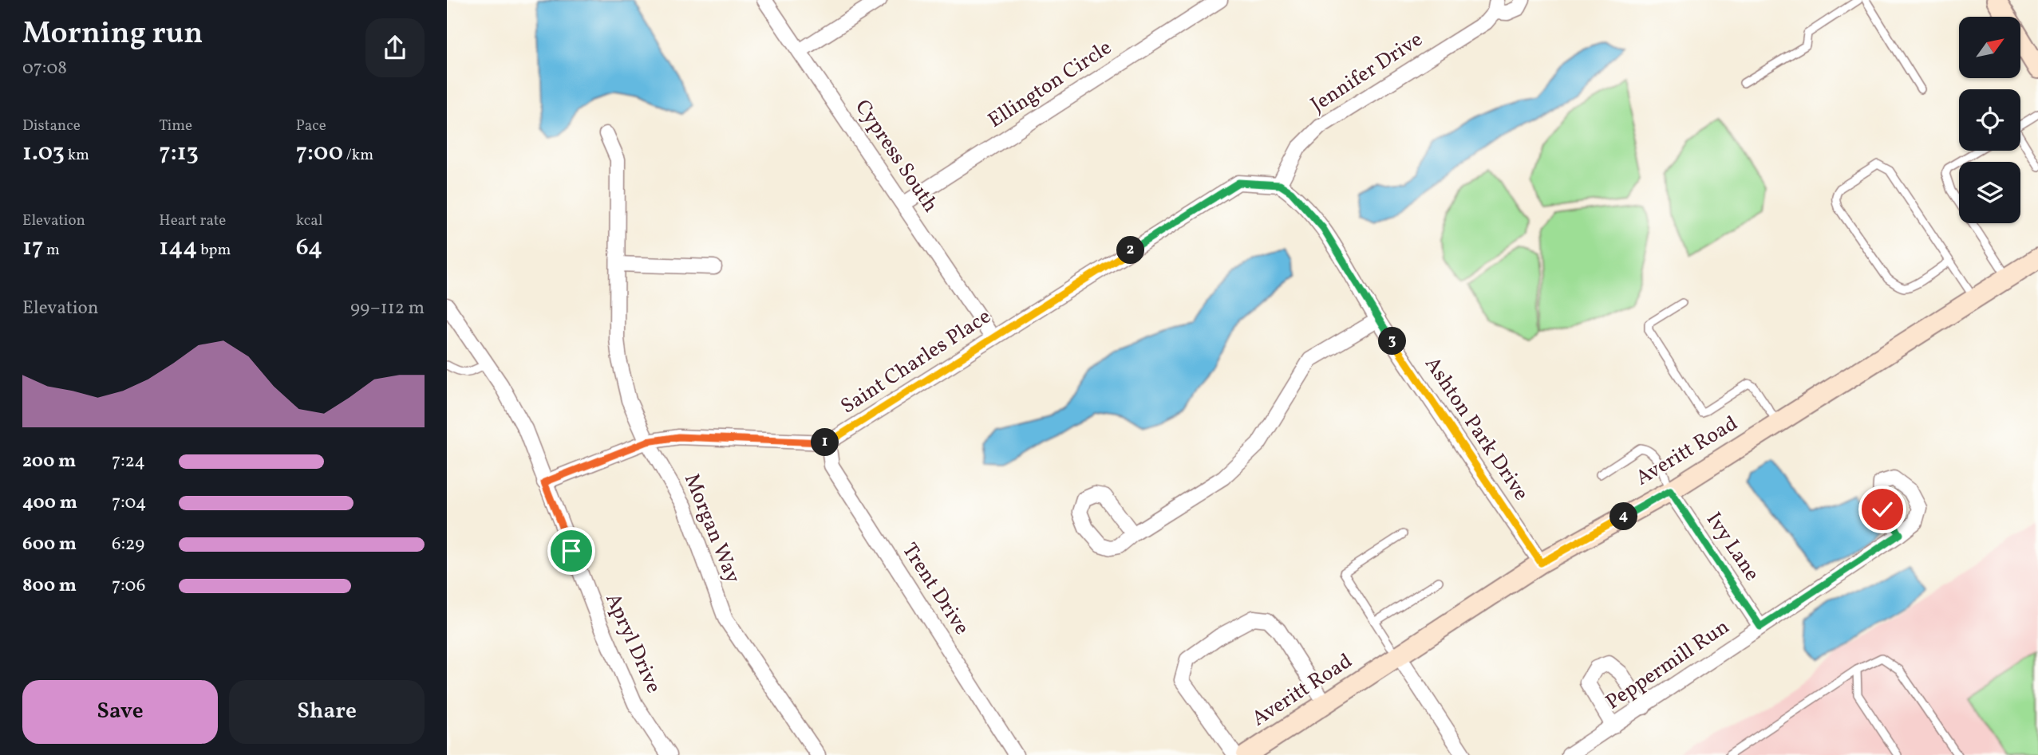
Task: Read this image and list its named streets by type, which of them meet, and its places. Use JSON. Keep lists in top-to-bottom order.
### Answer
{
  "streets": {
    "street": [
      "Jennifer Drive",
      "Ellington Circle",
      "Cypress South",
      "Saint Charles Place",
      "Ashton Park Drive",
      "Averitt Road",
      "Morgan Way",
      "Ivy Lane",
      "Trent Drive",
      "Apryl Drive",
      "Peppermill Run"
    ]
  },
  "crossings": [
    ["Jennifer Drive", "Saint Charles Place"],
    ["Jennifer Drive", "Ashton Park Drive"],
    ["Ellington Circle", "Cypress South"],
    ["Cypress South", "Saint Charles Place"],
    ["Saint Charles Place", "Ashton Park Drive"],
    ["Saint Charles Place", "Trent Drive"],
    ["Ashton Park Drive", "Averitt Road"],
    ["Averitt Road", "Ivy Lane"],
    ["Ivy Lane", "Peppermill Run"]
  ],
  "north": "top right",
  "page": {
    "heading": ["Morning run", "07:08"],
    "stats": [
      ["Distance", "1.03 km"],
      ["Time", "7:13"],
      ["Pace", "7:00 /km"],
      ["Elevation", "17 m"],
      ["Heart rate", "144 bpm"],
      ["kcal", "64"]
    ],
    "pins": [
      "2",
      "3",
      "1",
      "4"
    ],
    "chart": ["Elevation", "99–112 m"],
    "list": [
      {
        "name": "200 m",
        "note": "7:24"
      },
      {
        "name": "400 m",
        "note": "7:04"
      },
      {
        "name": "600 m",
        "note": "6:29"
      },
      {
        "name": "800 m",
        "note": "7:06"
      }
    ],
    "buttons": ["Save", "Share"]
  }
}
